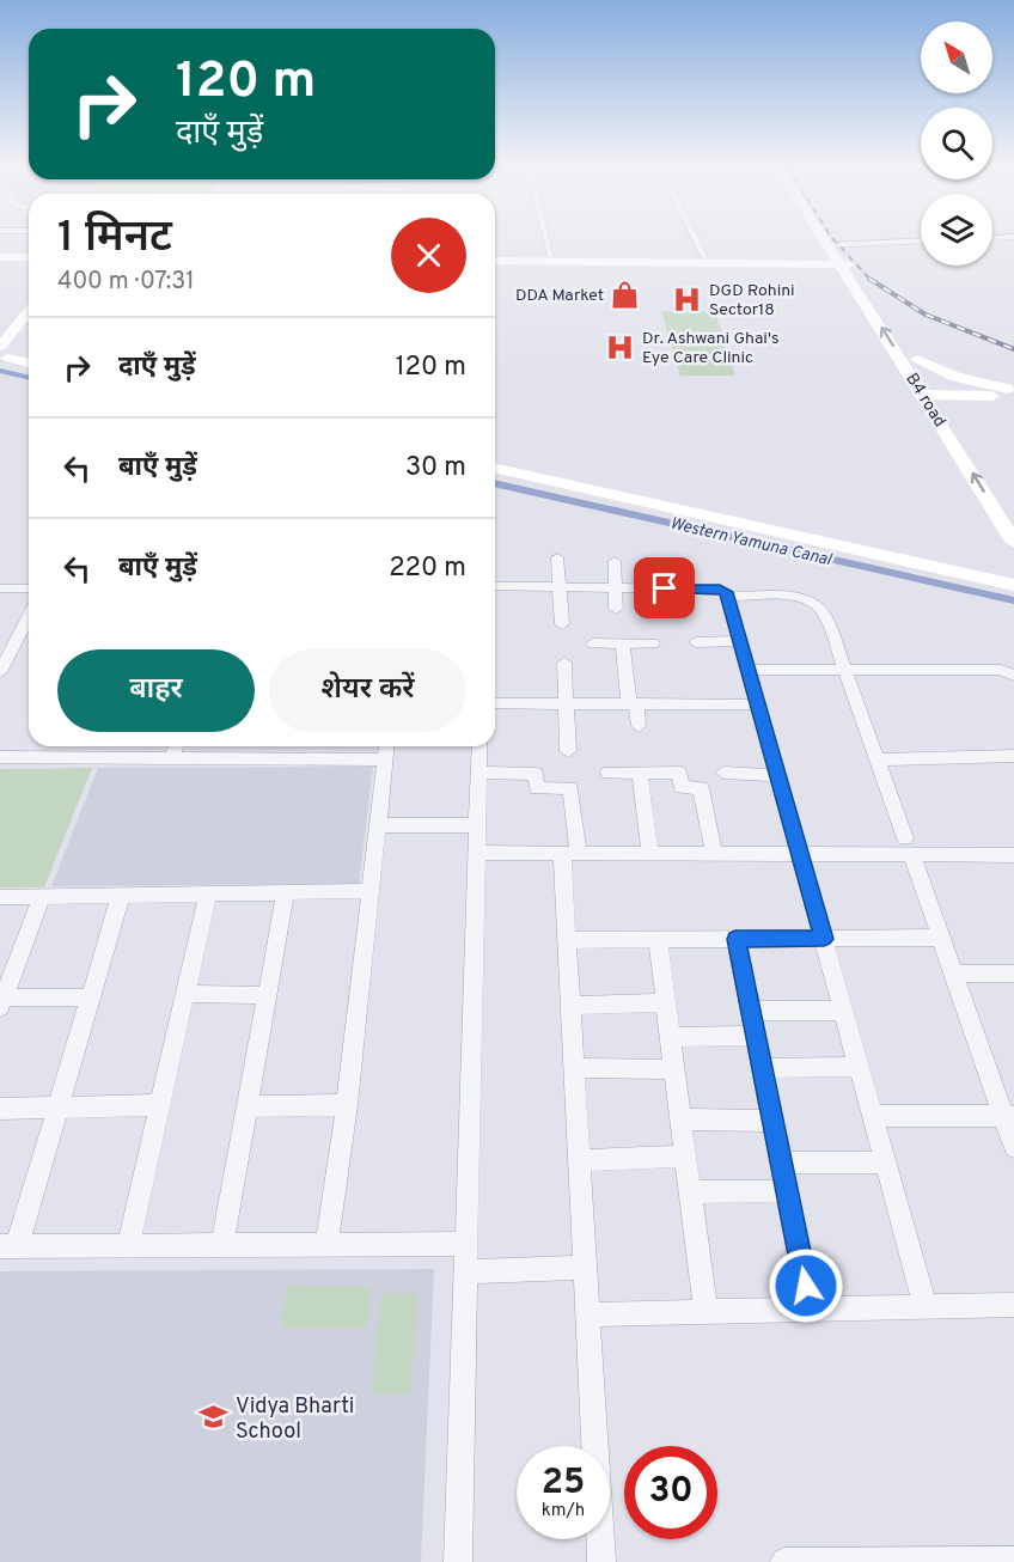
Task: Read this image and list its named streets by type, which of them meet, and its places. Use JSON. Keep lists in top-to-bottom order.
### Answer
{
  "streets": {
    "street": ["B4 road"]
  },
  "water": ["Western Yamuna Canal"],
  "places": {
    "shop": ["DDA Market"],
    "hospital": ["DGD Rohini Sector18", "Dr. Ashwani Ghai's Eye Care Clinic"],
    "school or university": ["Vidya Bharti School"]
  },
  "north": "top left",
  "page": {
    "turn": ["120 m", "दाएँ मुड़ें"],
    "heading": ["1 मिनट", "400 m · 07:31"],
    "list": [
      {
        "name": "दाएँ मुड़ें",
        "value": "120 m"
      },
      {
        "name": "बाएँ मुड़ें",
        "value": "30 m"
      },
      {
        "name": "बाएँ मुड़ें",
        "value": "220 m"
      }
    ],
    "buttons": ["बाहर", "शेयर करें"],
    "speed": "25 km/h",
    "limit": "30"
  }
}
